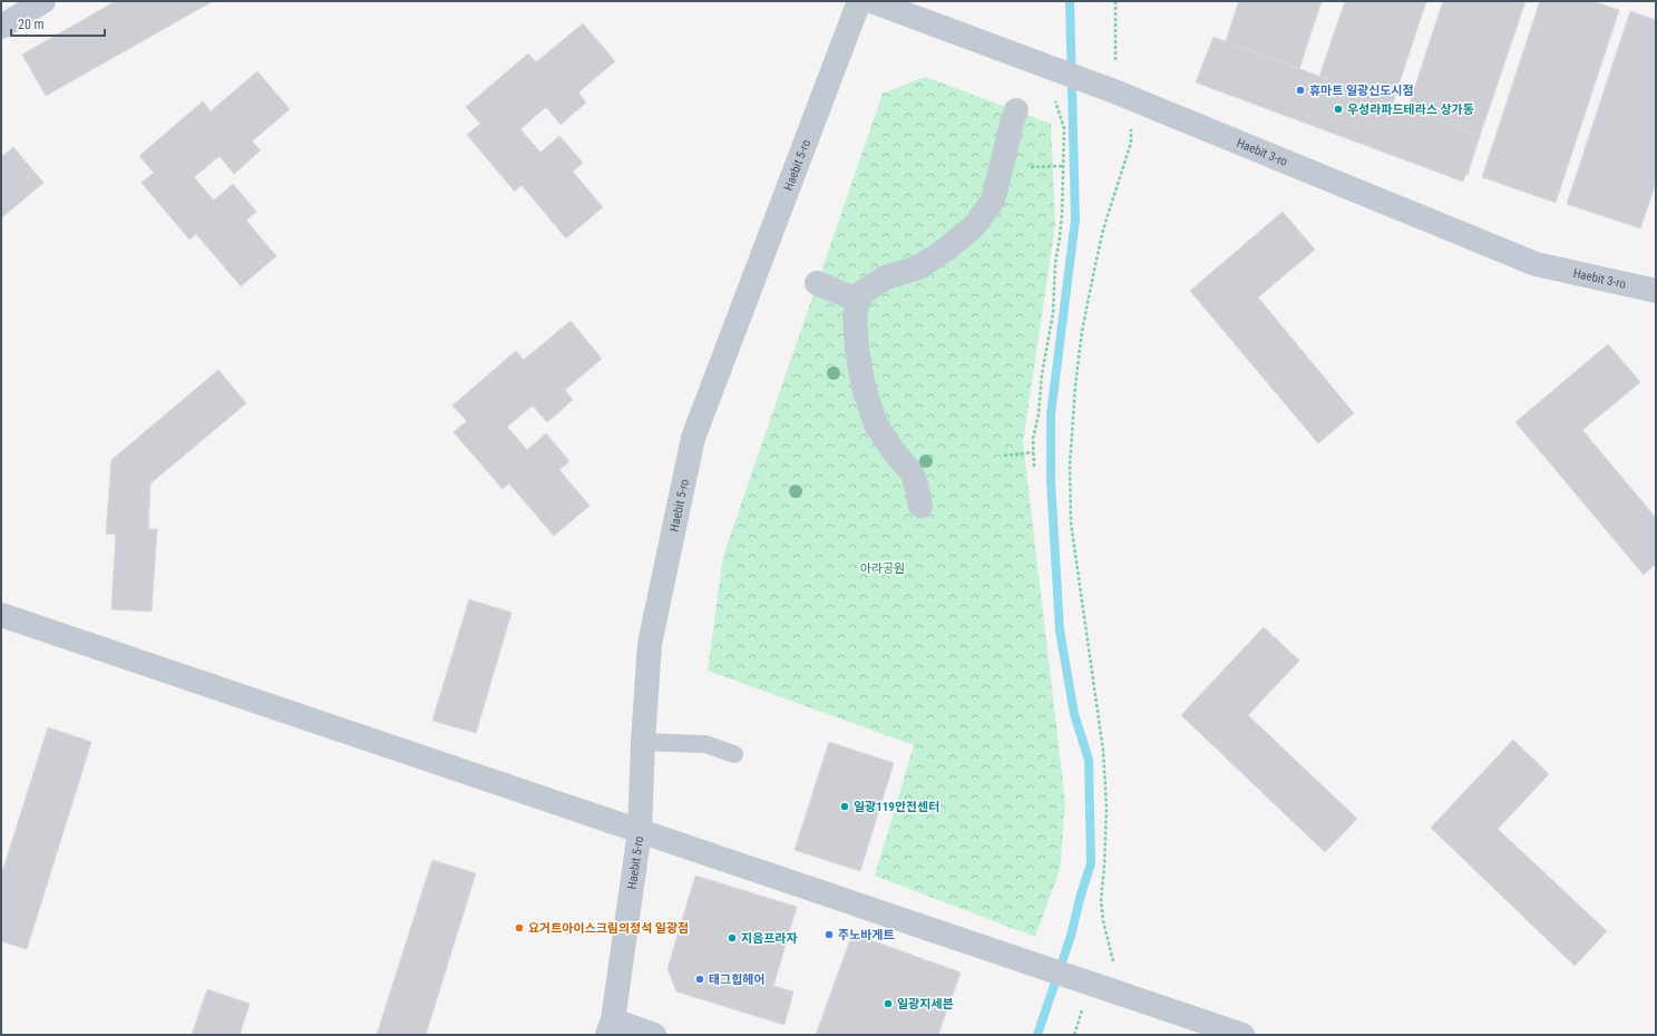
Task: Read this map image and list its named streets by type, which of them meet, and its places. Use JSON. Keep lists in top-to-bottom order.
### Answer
{
  "streets": {
    "street": ["Haebit 3-ro", "Haebit 5-ro"]
  },
  "parks": ["아라공원"],
  "places": [
    "휴마트 일광신도시점",
    "우성라파드테라스 상가동",
    "일광119안전센터",
    "요거트아이스크림의정석 일광점",
    "주노바게트",
    "지음프라자",
    "태그힙헤어",
    "일광지세븐"
  ],
  "scale_bar": "20 m"
}
